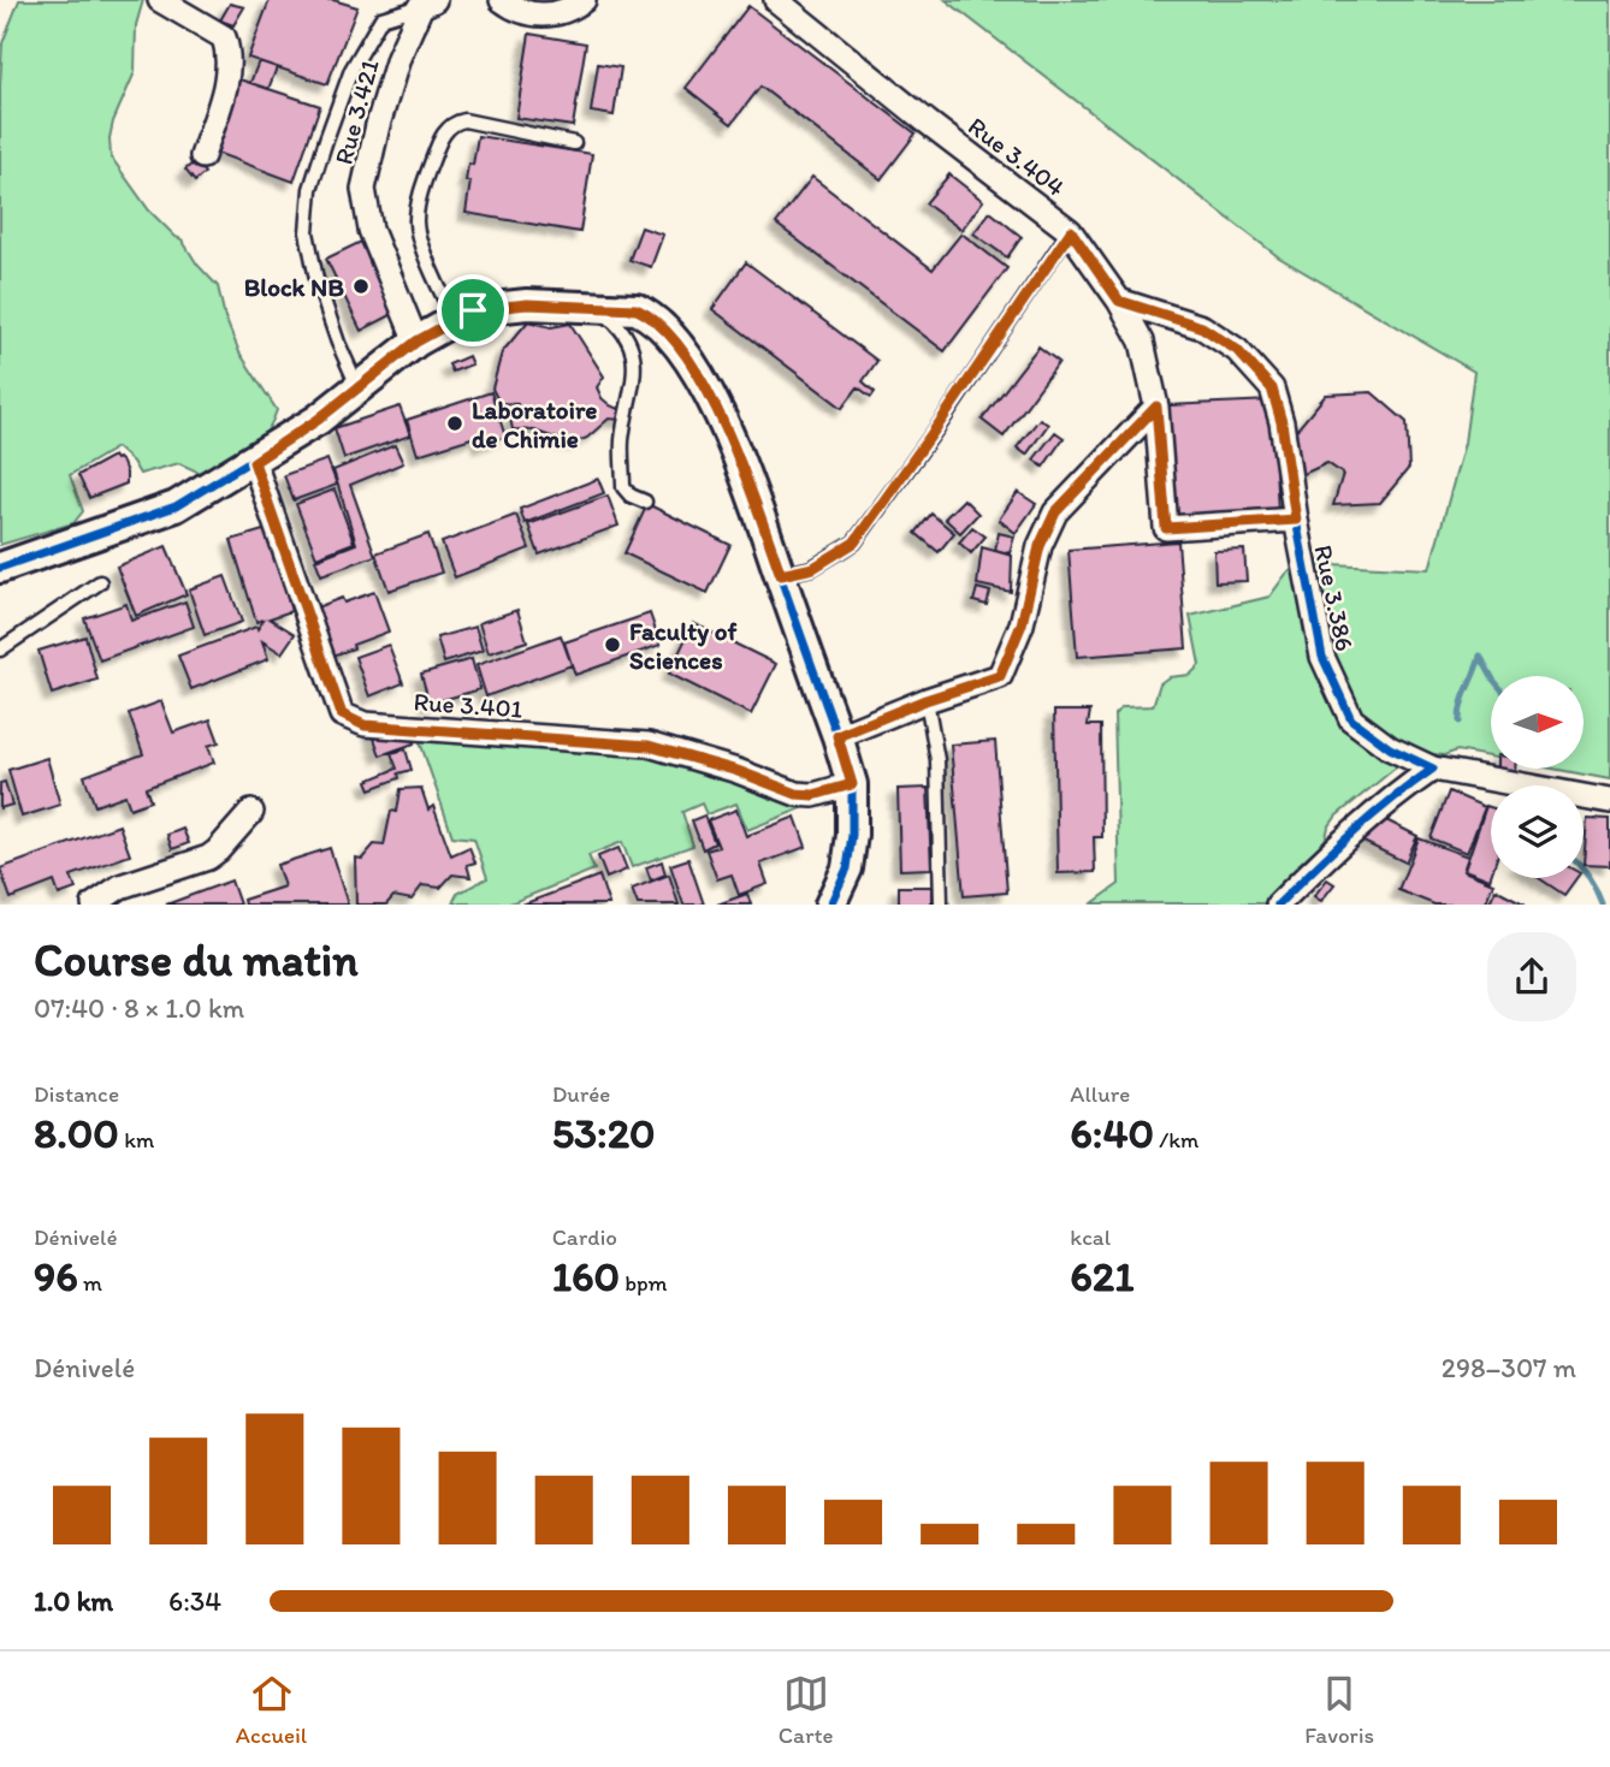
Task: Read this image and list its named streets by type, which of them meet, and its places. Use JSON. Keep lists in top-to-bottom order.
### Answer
{
  "streets": {
    "street": [
      "Rue 3.421",
      "Rue 3.404",
      "Rue 3.386",
      "Rue 3.401"
    ]
  },
  "crossings": [
    ["Rue 3.404", "Rue 3.386"]
  ],
  "places": ["Block NB", "Laboratoire de Chimie", "Faculty of Sciences"],
  "north": "right",
  "page": {
    "heading": ["Course du matin", "07:40 · 8 × 1.0 km"],
    "stats": [
      ["Distance", "8.00 km"],
      ["Durée", "53:20"],
      ["Allure", "6:40 /km"],
      ["Dénivelé", "96 m"],
      ["Cardio", "160 bpm"],
      ["kcal", "621"]
    ],
    "chart": ["Dénivelé", "298–307 m"],
    "list": [
      {
        "name": "1.0 km",
        "note": "6:34"
      }
    ],
    "tabs": ["Accueil", "Carte", "Favoris"]
  }
}
